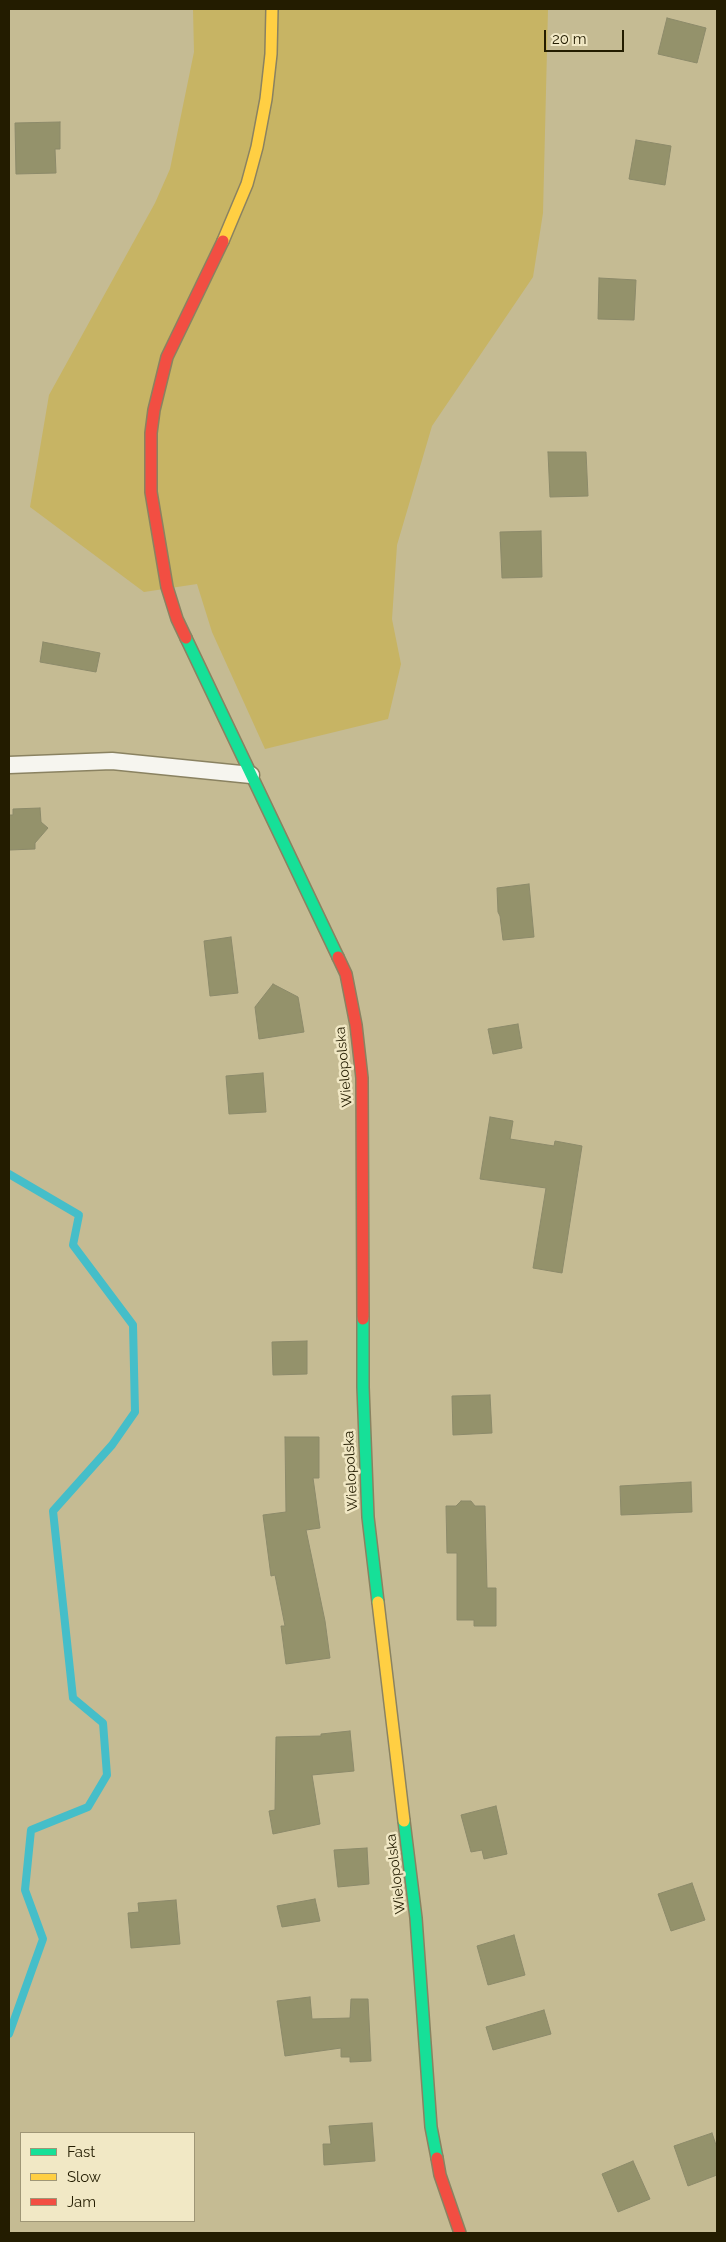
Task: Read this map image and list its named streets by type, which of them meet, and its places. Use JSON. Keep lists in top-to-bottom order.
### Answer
{
  "streets": {
    "street": ["Wielopolska"]
  },
  "legend": ["Fast", "Slow", "Jam"],
  "scale_bar": "20 m"
}
